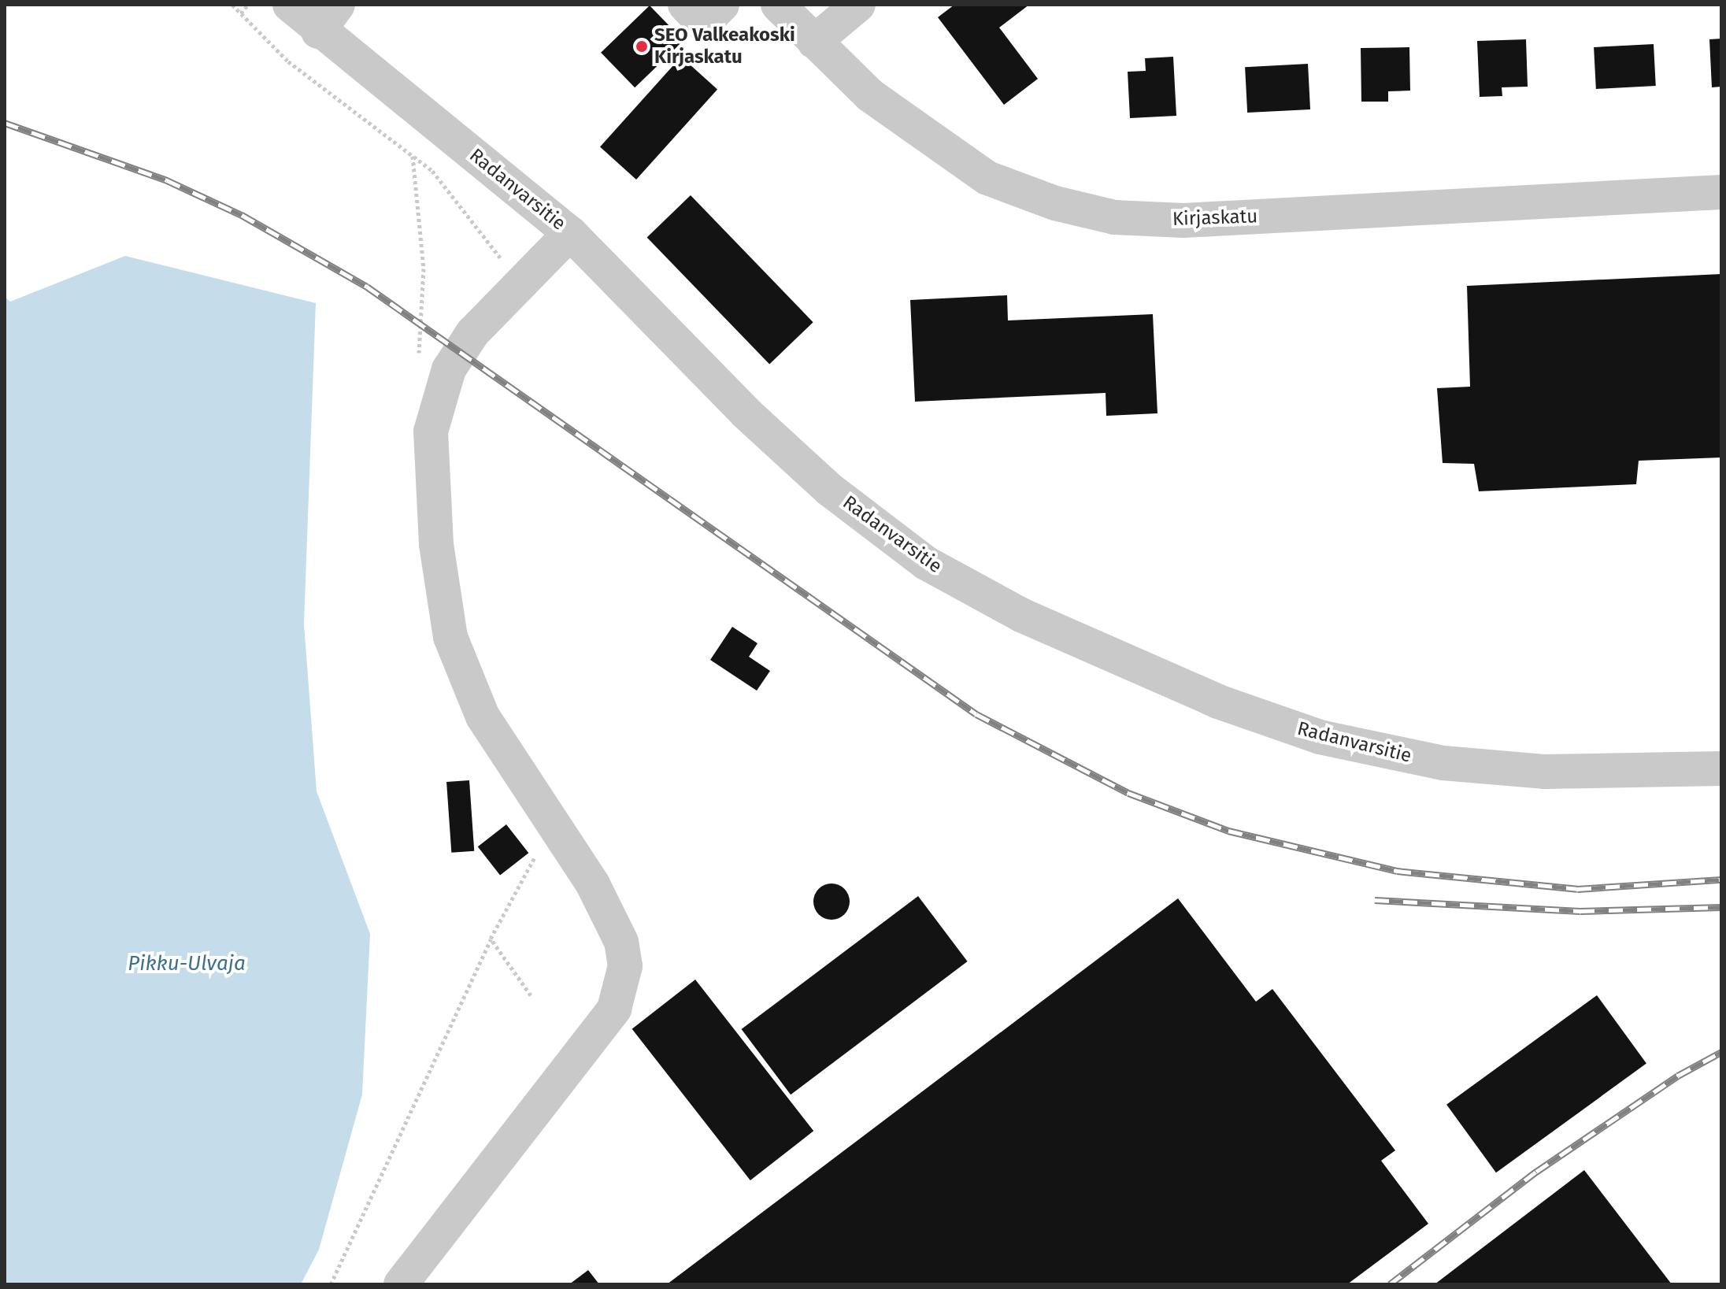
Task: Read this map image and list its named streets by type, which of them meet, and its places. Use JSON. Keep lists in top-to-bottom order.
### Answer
{
  "streets": {
    "street": ["Radanvarsitie", "Kirjaskatu"]
  },
  "water": ["Pikku-Ulvaja"],
  "places": ["SEO Valkeakoski Kirjaskatu"]
}
